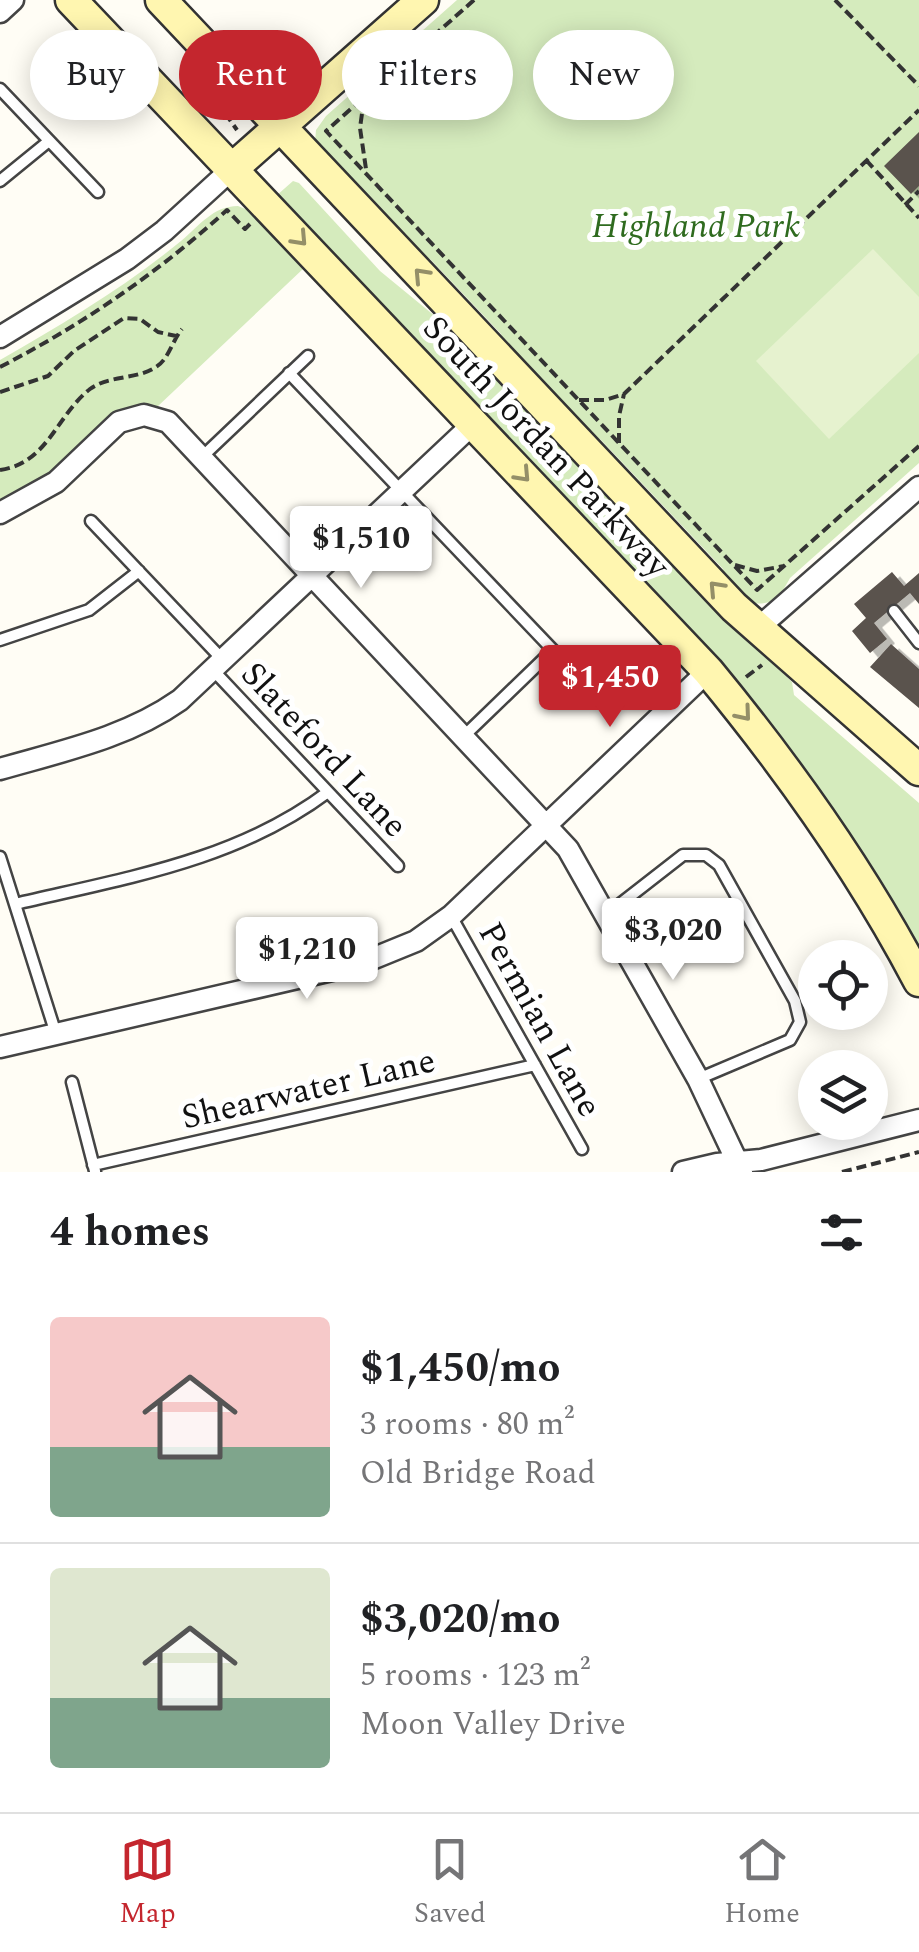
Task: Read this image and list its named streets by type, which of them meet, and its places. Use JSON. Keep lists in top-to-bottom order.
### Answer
{
  "streets": {
    "street": ["South Jordan Parkway"],
    "lane": ["Slateford Lane", "Permian Lane", "Shearwater Lane"]
  },
  "crossings": [
    ["Permian Lane", "Shearwater Lane"]
  ],
  "parks": ["Highland Park"],
  "page": {
    "chip": [
      "Buy",
      "Rent",
      "Filters",
      "New"
    ],
    "price": [
      "$1,510",
      "$1,450",
      "$3,020",
      "$1,210"
    ],
    "heading": "4 homes",
    "list": [
      {
        "name": "$1,450/mo",
        "note": "3 rooms · 80 m² · Old Bridge Road"
      },
      {
        "name": "$3,020/mo",
        "note": "5 rooms · 123 m² · Moon Valley Drive"
      }
    ],
    "tabs": ["Map", "Saved", "Home"]
  }
}
